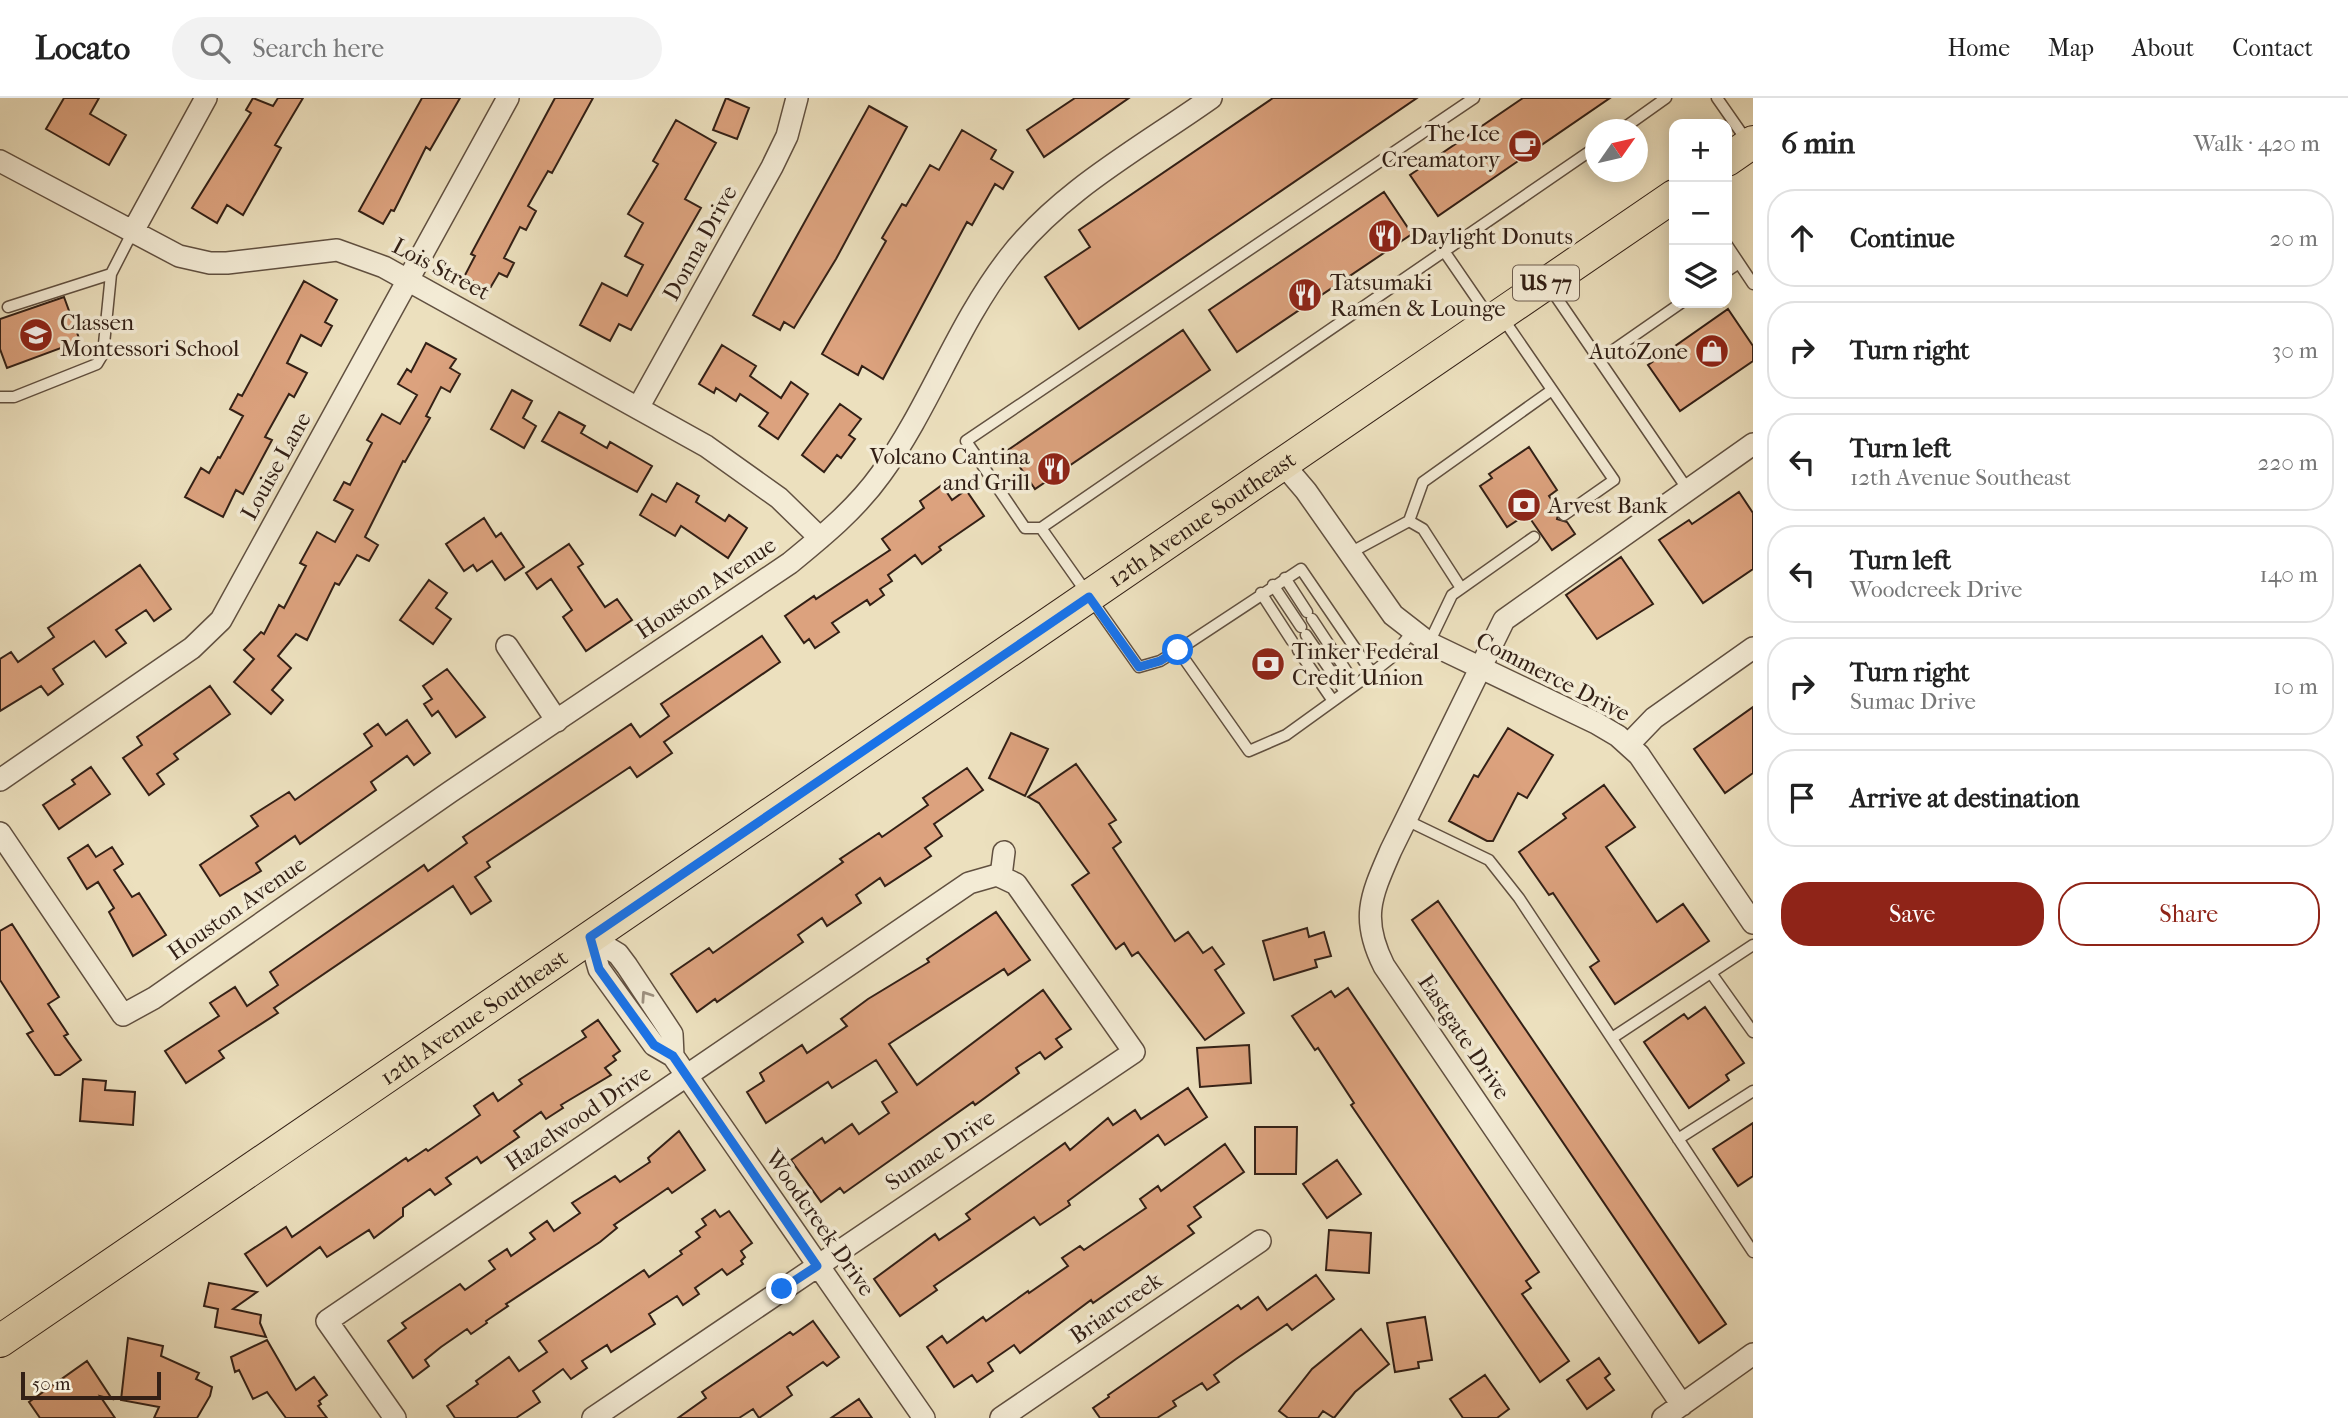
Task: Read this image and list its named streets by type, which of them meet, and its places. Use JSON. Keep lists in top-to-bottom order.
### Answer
{
  "streets": {
    "main road": ["US 77", "12th Avenue Southeast"],
    "street": [
      "Donna Drive",
      "Lois Street",
      "Louise Lane",
      "Houston Avenue",
      "Commerce Drive",
      "Eastgate Drive",
      "Hazelwood Drive",
      "Sumac Drive",
      "Woodcreek Drive",
      "Briarcreek"
    ]
  },
  "crossings": [
    ["Donna Drive", "Lois Street"],
    ["Lois Street", "Louise Lane"],
    ["Lois Street", "Houston Avenue"],
    ["12th Avenue Southeast", "Commerce Drive"],
    ["12th Avenue Southeast", "Woodcreek Drive"],
    ["Commerce Drive", "Eastgate Drive"],
    ["Hazelwood Drive", "Sumac Drive"],
    ["Hazelwood Drive", "Woodcreek Drive"],
    ["Sumac Drive", "Woodcreek Drive"]
  ],
  "places": {
    "cafe": ["The Ice Creamatory"],
    "restaurant": ["Daylight Donuts", "Tatsumaki Ramen & Lounge", "Volcano Cantina and Grill"],
    "school or university": ["Classen Montessori School"],
    "shop": ["AutoZone"],
    "bank": ["Arvest Bank", "Tinker Federal Credit Union"]
  },
  "scale_bar": "50 m",
  "north": "top right",
  "page": {
    "header": "Locato",
    "search": "Search here",
    "nav": [
      "Home",
      "Map",
      "About",
      "Contact"
    ],
    "heading": ["6 min", "Walk · 420 m"],
    "map_buttons": ["+", "−"],
    "list": [
      ["Continue", "20 m"],
      ["Turn right", "30 m"],
      ["Turn left", "12th Avenue Southeast", "220 m"],
      ["Turn left", "Woodcreek Drive", "140 m"],
      ["Turn right", "Sumac Drive", "10 m"],
      "Arrive at destination"
    ],
    "buttons": ["Save", "Share"],
    "scale": "50 m"
  }
}
